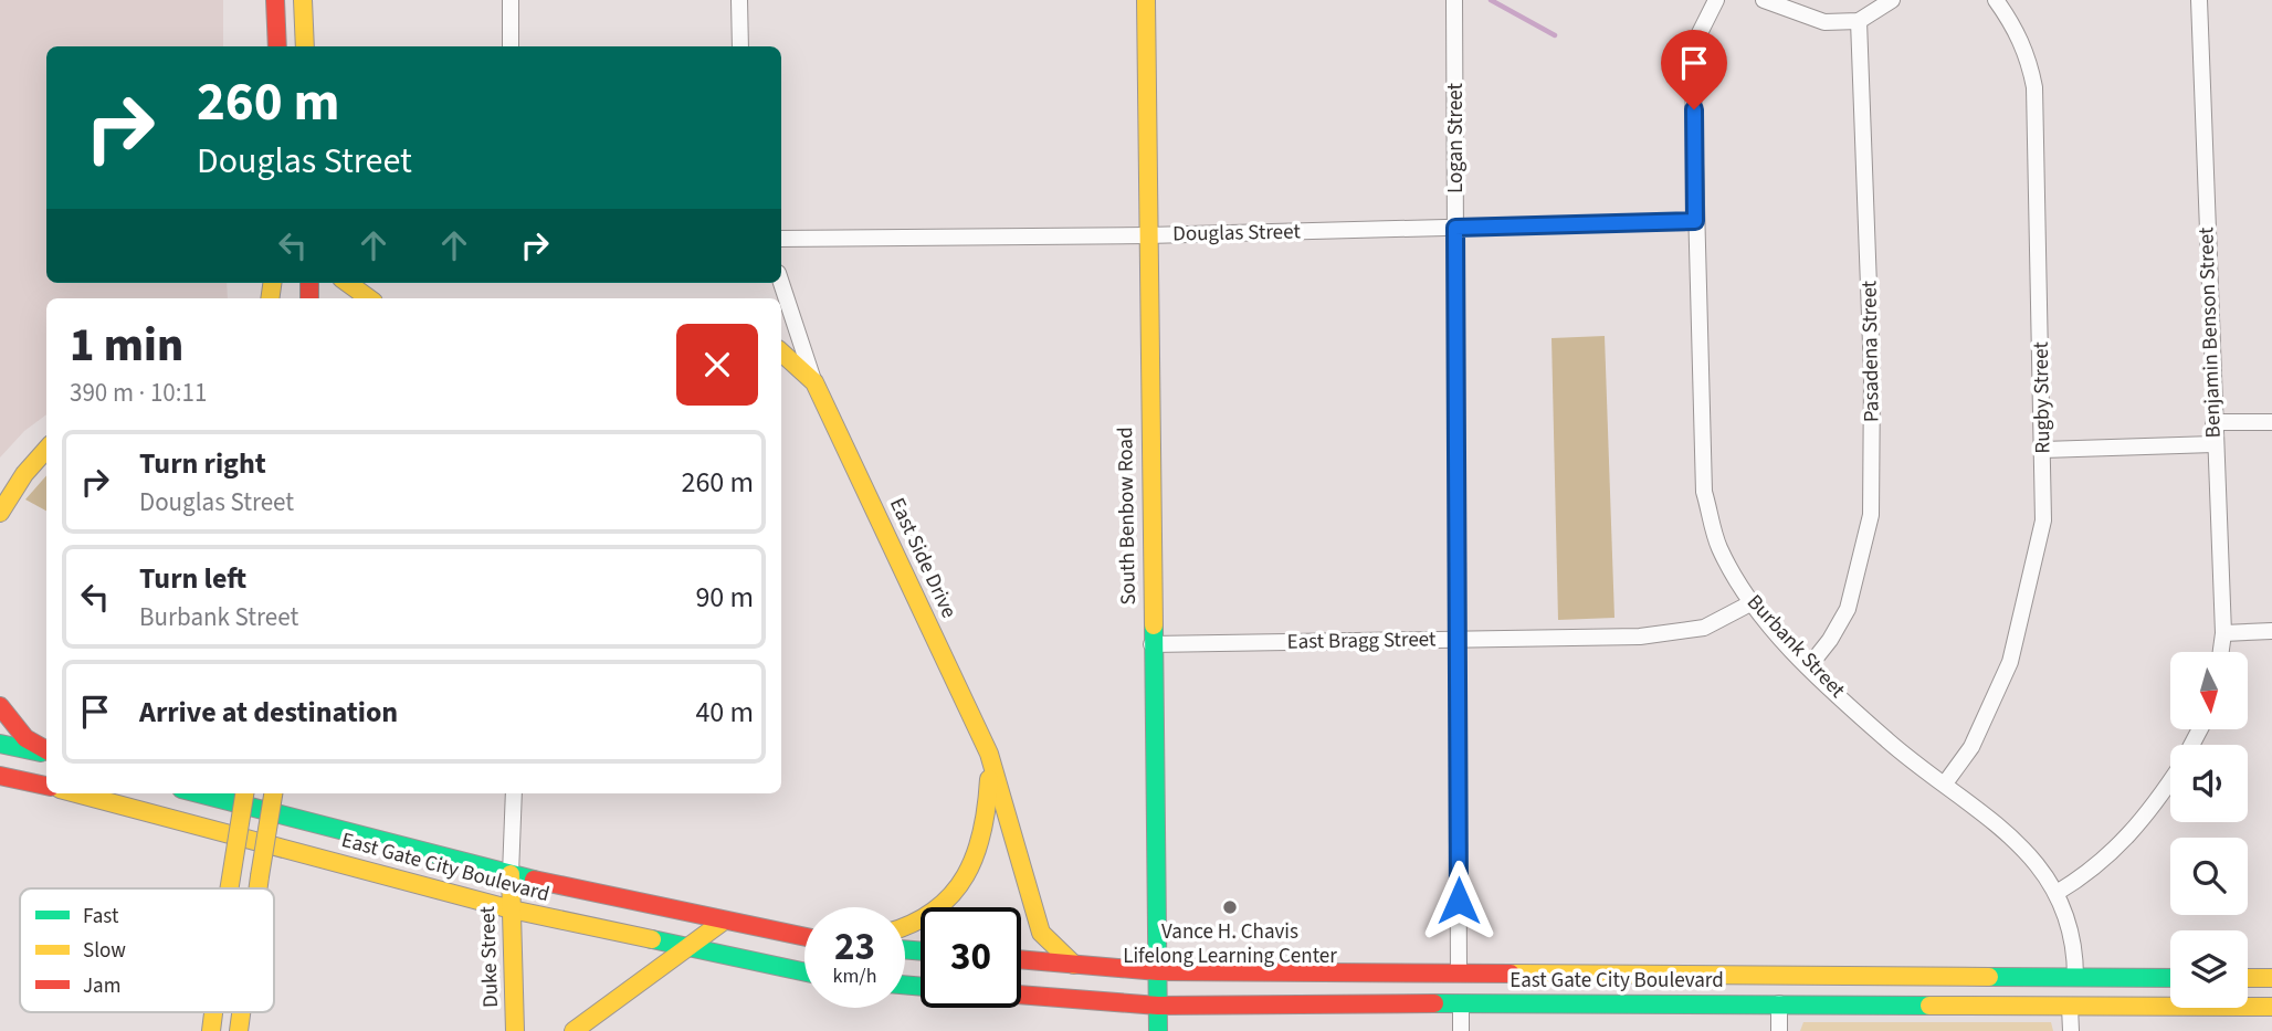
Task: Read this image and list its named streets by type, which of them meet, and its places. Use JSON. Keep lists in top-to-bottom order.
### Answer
{
  "streets": {
    "main road": [
      "South Benbow Road",
      "East Side Drive",
      "East Gate City Boulevard",
      "Duke Street"
    ],
    "street": [
      "Logan Street",
      "Douglas Street",
      "Benjamin Benson Street",
      "Pasadena Street",
      "Rugby Street",
      "East Bragg Street",
      "Burbank Street"
    ]
  },
  "crossings": [
    ["Logan Street", "Douglas Street"],
    ["Logan Street", "East Bragg Street"],
    ["Logan Street", "East Gate City Boulevard"],
    ["Douglas Street", "South Benbow Road"],
    ["Douglas Street", "Burbank Street"],
    ["Pasadena Street", "Burbank Street"],
    ["Rugby Street", "Burbank Street"],
    ["South Benbow Road", "East Bragg Street"],
    ["South Benbow Road", "East Gate City Boulevard"],
    ["East Side Drive", "East Gate City Boulevard"],
    ["East Bragg Street", "Burbank Street"],
    ["Burbank Street", "East Gate City Boulevard"],
    ["East Gate City Boulevard", "Duke Street"]
  ],
  "places": ["Vance H. Chavis Lifelong Learning Center"],
  "legend": ["Fast", "Slow", "Jam"],
  "north": "bottom",
  "page": {
    "turn": ["260 m", "Douglas Street"],
    "heading": ["1 min", "390 m · 10:11"],
    "list": [
      {
        "name": "Turn right",
        "note": "Douglas Street",
        "value": "260 m"
      },
      {
        "name": "Turn left",
        "note": "Burbank Street",
        "value": "90 m"
      },
      {
        "name": "Arrive at destination",
        "value": "40 m"
      }
    ],
    "speed": "23 km/h",
    "limit": "30"
  }
}
